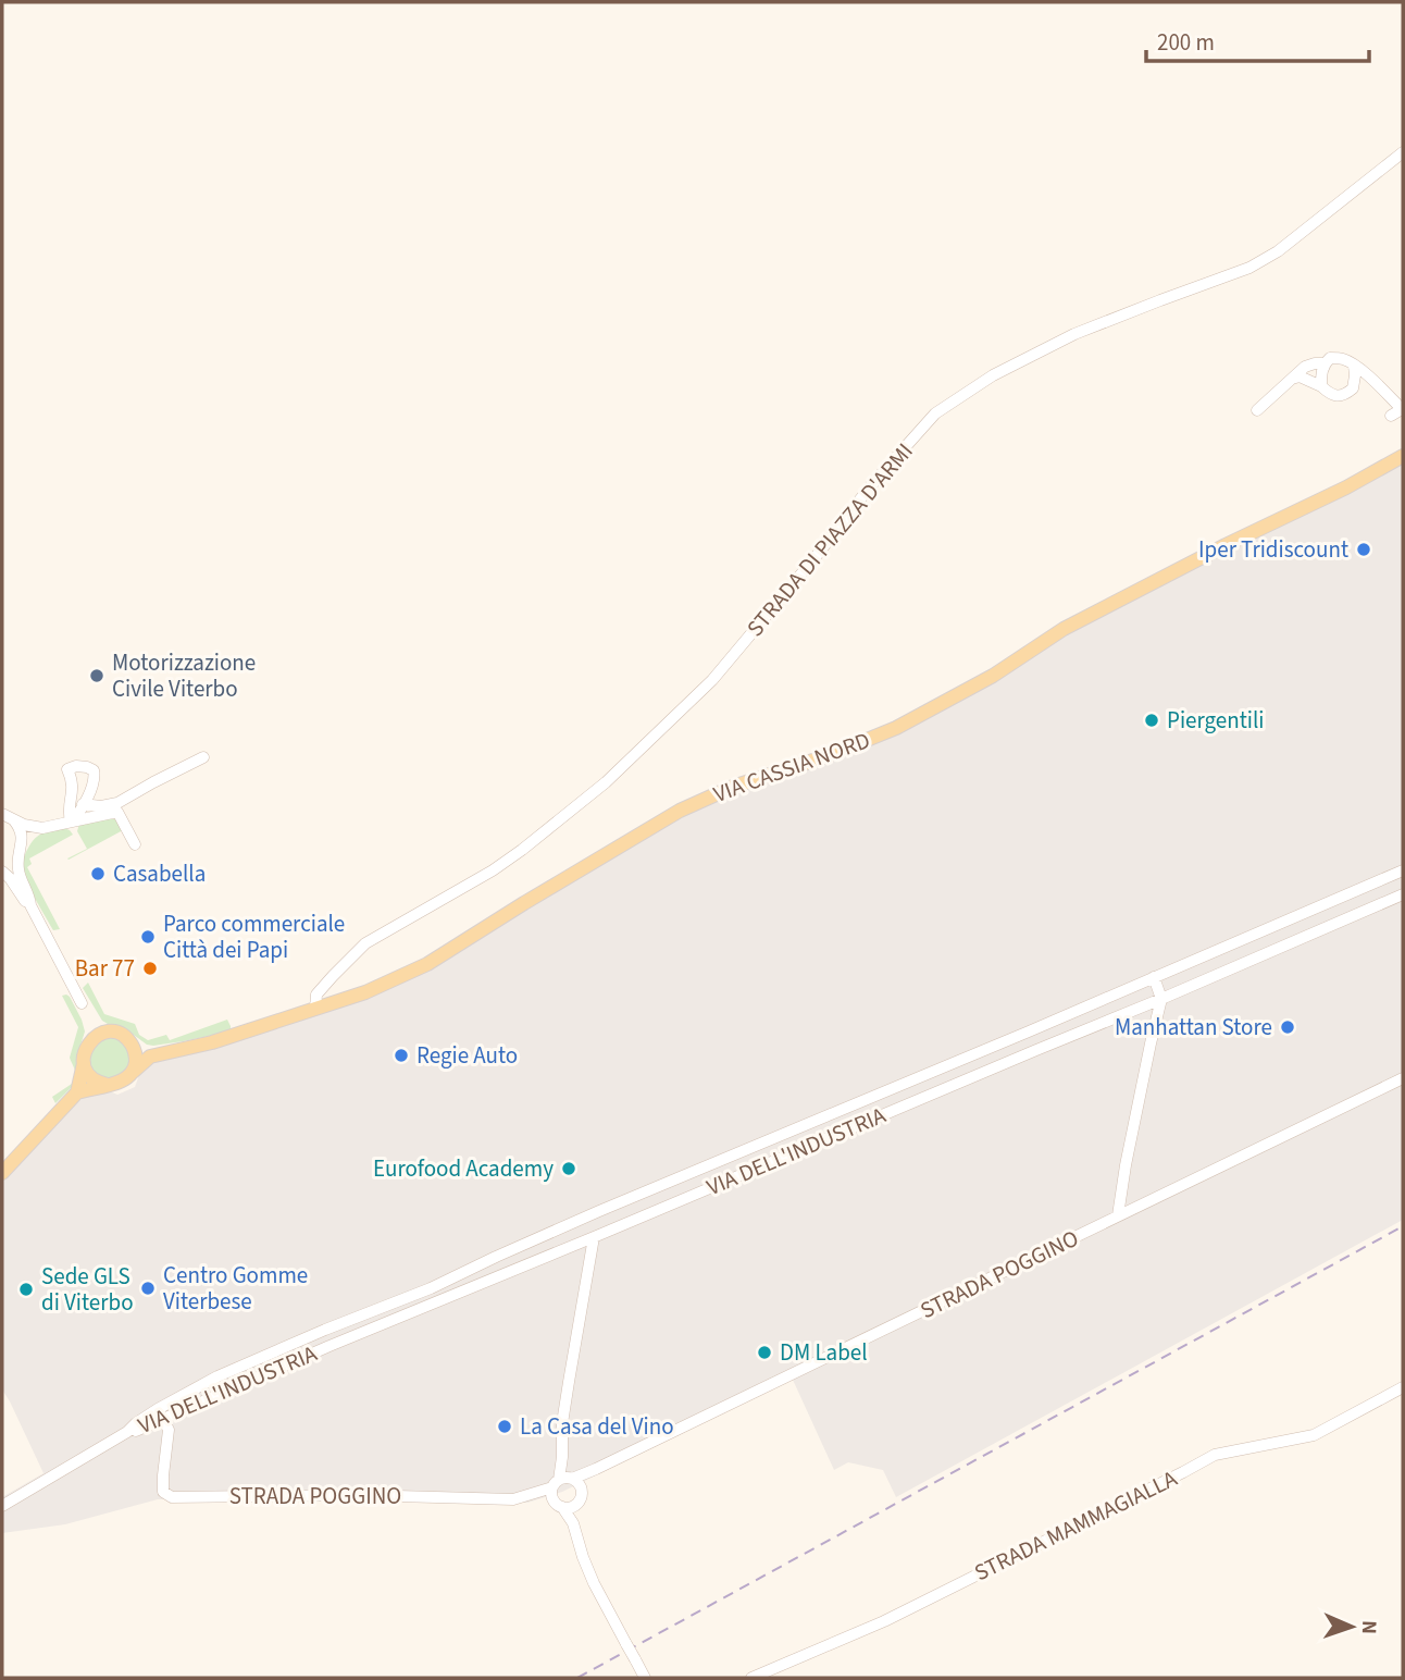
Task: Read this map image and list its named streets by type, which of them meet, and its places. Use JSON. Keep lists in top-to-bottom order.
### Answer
{
  "streets": {
    "main road": ["VIA CASSIA NORD"],
    "street": [
      "STRADA DI PIAZZA D'ARMI",
      "VIA DELL'INDUSTRIA",
      "STRADA POGGINO",
      "STRADA MAMMAGIALLA"
    ]
  },
  "crossings": [
    ["STRADA DI PIAZZA D'ARMI", "VIA CASSIA NORD"],
    ["VIA DELL'INDUSTRIA", "STRADA POGGINO"]
  ],
  "places": [
    "Iper Tridiscount",
    "Motorizzazione Civile Viterbo",
    "Piergentili",
    "Casabella",
    "Parco commerciale Città dei Papi",
    "Bar 77",
    "Manhattan Store",
    "Regie Auto",
    "Eurofood Academy",
    "Centro Gomme Viterbese",
    "Sede GLS di Viterbo",
    "DM Label",
    "La Casa del Vino"
  ],
  "scale_bar": "200 m",
  "north": "right"
}
